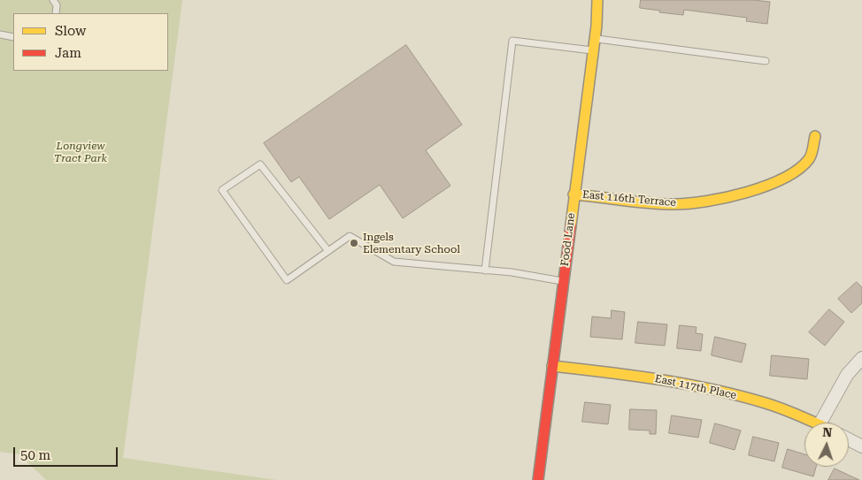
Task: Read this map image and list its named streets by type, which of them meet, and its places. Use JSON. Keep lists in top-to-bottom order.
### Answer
{
  "streets": {
    "street": ["East 116th Terrace", "Food Lane", "East 117th Place"]
  },
  "crossings": [
    ["East 116th Terrace", "Food Lane"],
    ["Food Lane", "East 117th Place"]
  ],
  "parks": ["Longview Tract Park"],
  "places": ["Ingels Elementary School"],
  "legend": ["Slow", "Jam"],
  "scale_bar": "50 m",
  "north": "top"
}
